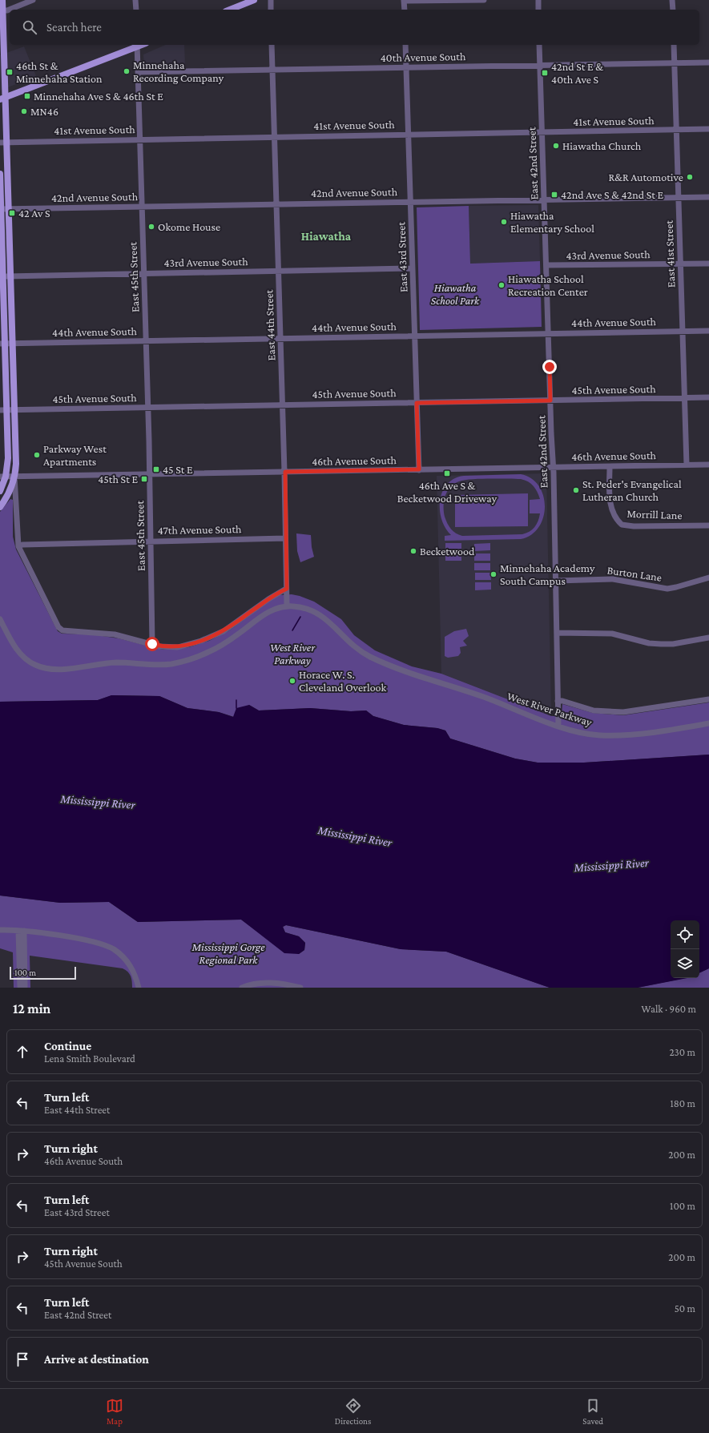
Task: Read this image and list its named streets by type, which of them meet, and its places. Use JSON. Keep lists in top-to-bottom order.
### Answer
{
  "streets": {
    "street": [
      "40th Avenue South",
      "41st Avenue South",
      "East 42nd Street",
      "42nd Avenue South",
      "East 41st Street",
      "43rd Avenue South",
      "East 43rd Street",
      "East 45th Street",
      "44th Avenue South",
      "East 44th Street",
      "45th Avenue South",
      "46th Avenue South",
      "Morrill Lane",
      "47th Avenue South",
      "Burton Lane",
      "West River Parkway"
    ]
  },
  "crossings": [
    ["40th Avenue South", "East 42nd Street"],
    ["40th Avenue South", "East 41st Street"],
    ["40th Avenue South", "East 43rd Street"],
    ["40th Avenue South", "East 45th Street"],
    ["40th Avenue South", "East 44th Street"],
    ["41st Avenue South", "East 42nd Street"],
    ["41st Avenue South", "East 41st Street"],
    ["41st Avenue South", "East 43rd Street"],
    ["41st Avenue South", "East 45th Street"],
    ["41st Avenue South", "East 44th Street"],
    ["East 42nd Street", "42nd Avenue South"],
    ["East 42nd Street", "43rd Avenue South"],
    ["East 42nd Street", "44th Avenue South"],
    ["East 42nd Street", "45th Avenue South"],
    ["East 42nd Street", "46th Avenue South"],
    ["East 42nd Street", "Burton Lane"],
    ["East 42nd Street", "West River Parkway"],
    ["42nd Avenue South", "East 41st Street"],
    ["42nd Avenue South", "East 43rd Street"],
    ["42nd Avenue South", "East 45th Street"],
    ["42nd Avenue South", "East 44th Street"],
    ["East 41st Street", "43rd Avenue South"],
    ["East 41st Street", "44th Avenue South"],
    ["East 41st Street", "45th Avenue South"],
    ["East 41st Street", "46th Avenue South"],
    ["43rd Avenue South", "East 43rd Street"],
    ["43rd Avenue South", "East 45th Street"],
    ["43rd Avenue South", "East 44th Street"],
    ["East 43rd Street", "44th Avenue South"],
    ["East 43rd Street", "45th Avenue South"],
    ["East 43rd Street", "46th Avenue South"],
    ["East 45th Street", "44th Avenue South"],
    ["East 45th Street", "45th Avenue South"],
    ["East 45th Street", "46th Avenue South"],
    ["East 45th Street", "47th Avenue South"],
    ["44th Avenue South", "East 44th Street"],
    ["East 44th Street", "45th Avenue South"],
    ["East 44th Street", "46th Avenue South"],
    ["East 44th Street", "47th Avenue South"],
    ["East 44th Street", "West River Parkway"],
    ["46th Avenue South", "Morrill Lane"]
  ],
  "districts": ["Hiawatha"],
  "water": ["Mississippi River"],
  "parks": ["Hiawatha School Park", "West River Parkway", "Mississippi Gorge Regional Park"],
  "places": {
    "other": [
      "Minnehaha Recording Company",
      "MN46",
      "Hiawatha Church",
      "R&R Automotive",
      "Hiawatha Elementary School",
      "Okome House",
      "Hiawatha School Recreation Center",
      "Parkway West Apartments",
      "St. Peder's Evangelical Lutheran Church",
      "Becketwood",
      "Minnehaha Academy South Campus",
      "Horace W. S. Cleveland Overlook"
    ],
    "transit": [
      "46th St & Minnehaha Station",
      "42nd St E & 40th Ave S",
      "Minnehaha Ave S & 46th St E",
      "42nd Ave S & 42nd St E",
      "42 Av S",
      "45 St E",
      "46th Ave S & Becketwood Driveway",
      "45th St E"
    ]
  },
  "scale_bar": "100 m",
  "page": {
    "search": "Search here",
    "scale": "100 m",
    "heading": ["12 min", "Walk · 960 m"],
    "list": [
      ["Continue", "Lena Smith Boulevard", "230 m"],
      ["Turn left", "East 44th Street", "180 m"],
      ["Turn right", "46th Avenue South", "200 m"],
      ["Turn left", "East 43rd Street", "100 m"],
      ["Turn right", "45th Avenue South", "200 m"],
      ["Turn left", "East 42nd Street", "50 m"],
      "Arrive at destination"
    ],
    "nav": ["Map", "Directions", "Saved"]
  }
}
